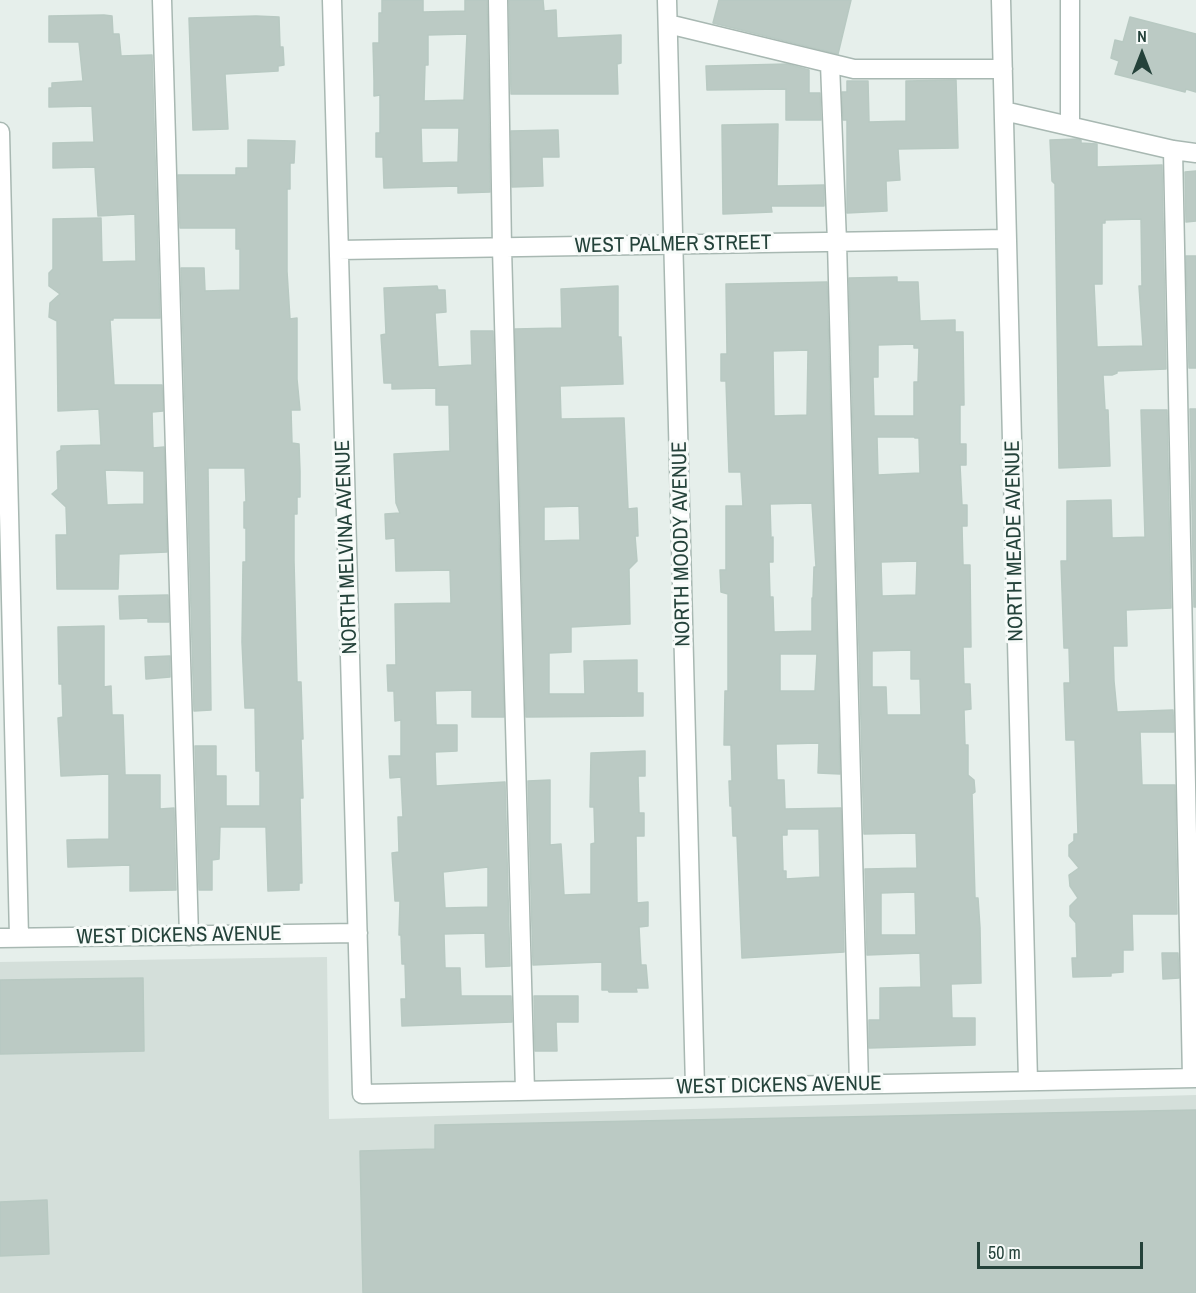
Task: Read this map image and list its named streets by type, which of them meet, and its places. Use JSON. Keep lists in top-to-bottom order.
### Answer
{
  "streets": {
    "street": [
      "WEST PALMER STREET",
      "NORTH MEADE AVENUE",
      "NORTH MOODY AVENUE",
      "NORTH MELVINA AVENUE",
      "WEST DICKENS AVENUE"
    ]
  },
  "crossings": [
    ["WEST PALMER STREET", "NORTH MEADE AVENUE"],
    ["WEST PALMER STREET", "NORTH MOODY AVENUE"],
    ["WEST PALMER STREET", "NORTH MELVINA AVENUE"],
    ["NORTH MEADE AVENUE", "WEST DICKENS AVENUE"],
    ["NORTH MOODY AVENUE", "WEST DICKENS AVENUE"],
    ["NORTH MELVINA AVENUE", "WEST DICKENS AVENUE"]
  ],
  "scale_bar": "50 m",
  "north": "top"
}
